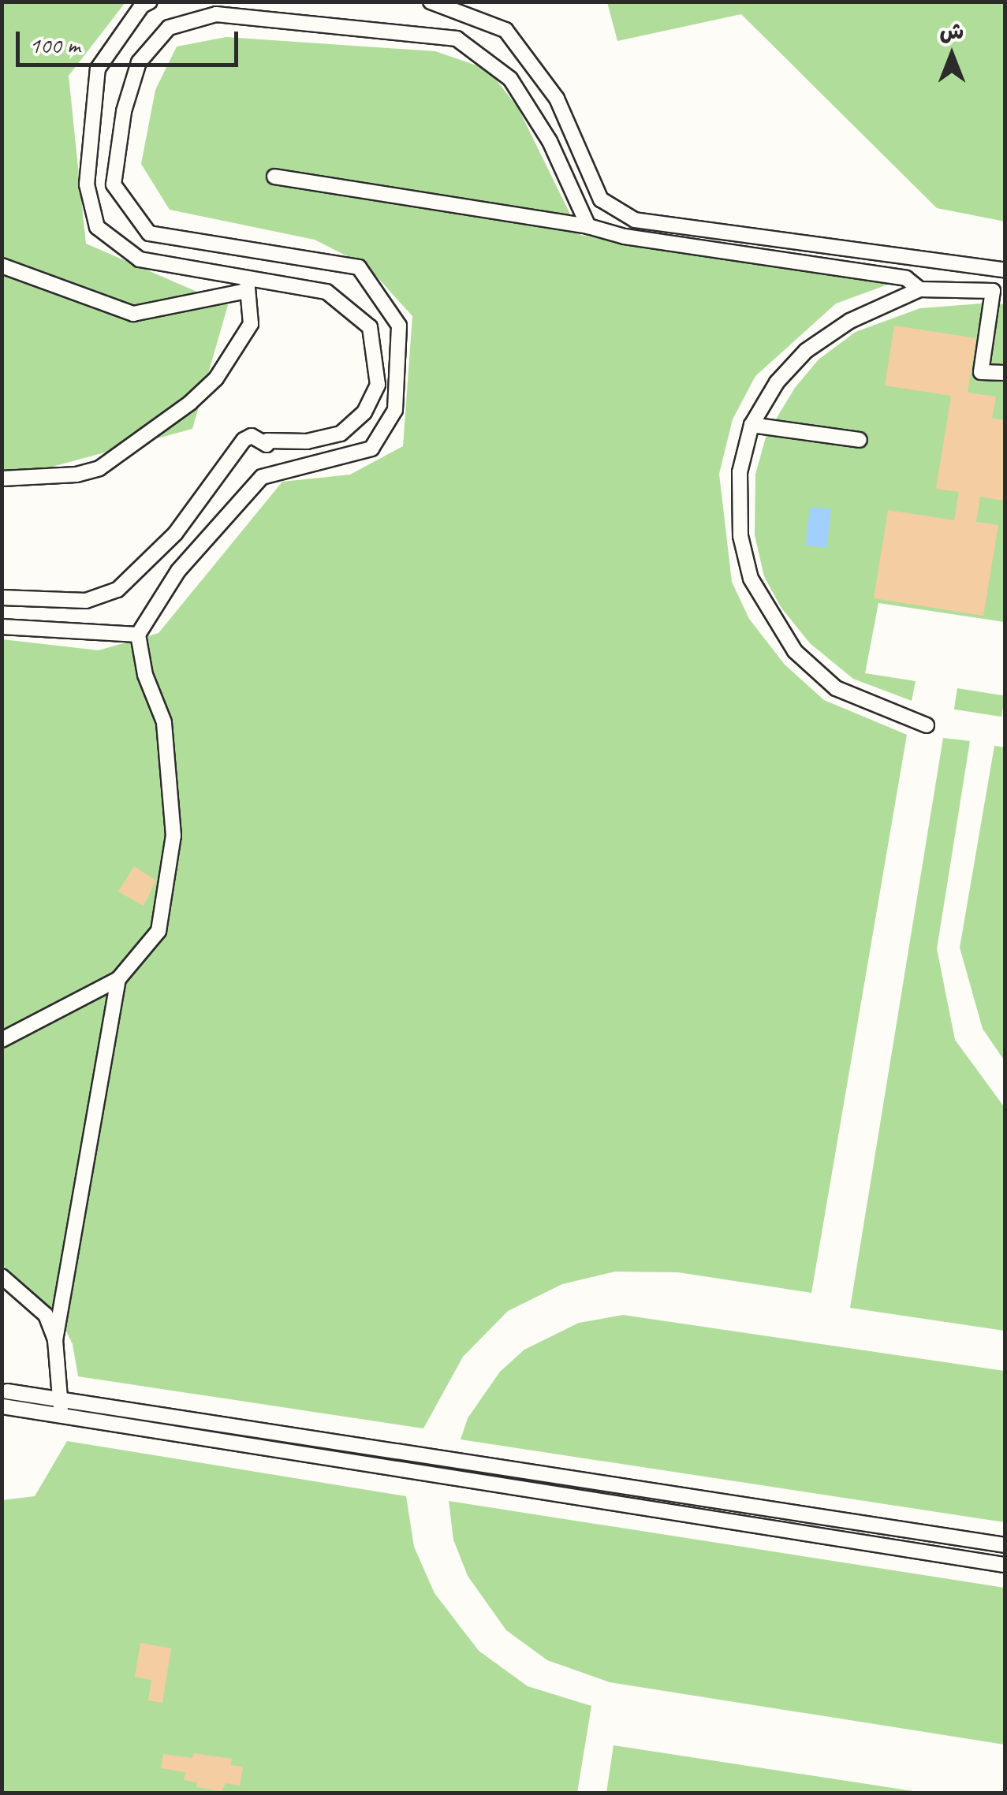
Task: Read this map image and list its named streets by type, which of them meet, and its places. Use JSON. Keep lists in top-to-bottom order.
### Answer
{
  "scale_bar": "100 m",
  "north": "top"
}
